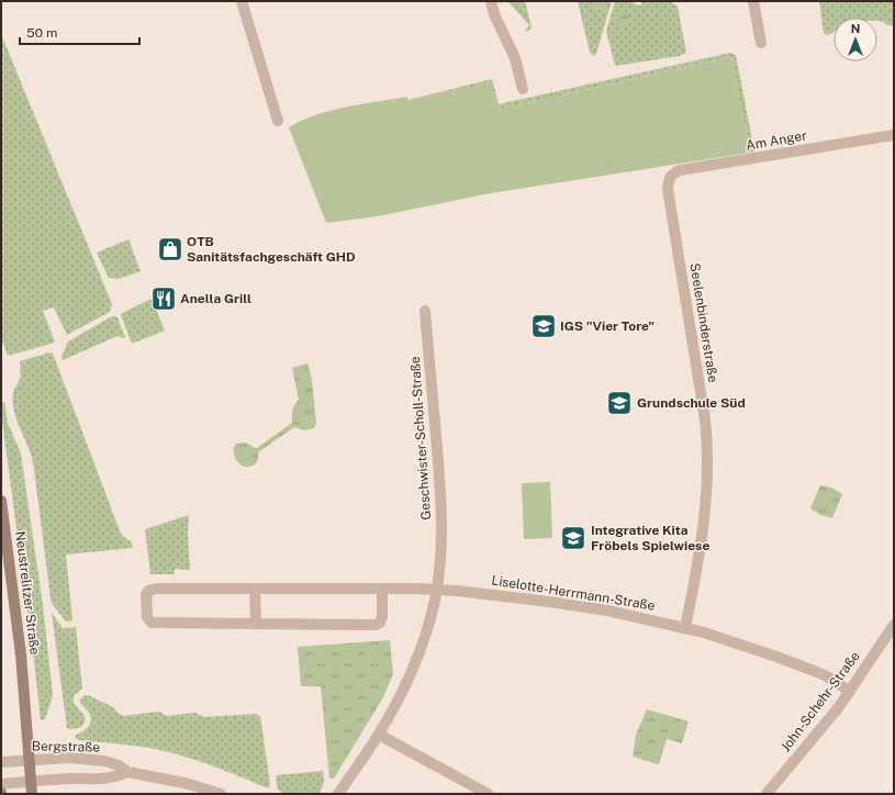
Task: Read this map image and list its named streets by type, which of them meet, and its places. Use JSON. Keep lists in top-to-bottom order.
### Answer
{
  "streets": {
    "main road": ["Neustrelitzer Straße"],
    "street": [
      "Am Anger",
      "Seelenbinderstraße",
      "Geschwister-Scholl-Straße",
      "Liselotte-Herrmann-Straße",
      "John-Schehr-Straße",
      "Bergstraße"
    ]
  },
  "crossings": [
    ["Am Anger", "Seelenbinderstraße"],
    ["Seelenbinderstraße", "Liselotte-Herrmann-Straße"],
    ["Geschwister-Scholl-Straße", "Liselotte-Herrmann-Straße"],
    ["Neustrelitzer Straße", "Bergstraße"],
    ["Liselotte-Herrmann-Straße", "John-Schehr-Straße"]
  ],
  "places": {
    "shop": ["OTB Sanitätsfachgeschäft GHD"],
    "restaurant": ["Anella Grill"],
    "school or university": ["IGS \"Vier Tore\"", "Grundschule Süd", "Integrative Kita Fröbels Spielwiese"]
  },
  "scale_bar": "50 m",
  "north": "top"
}
